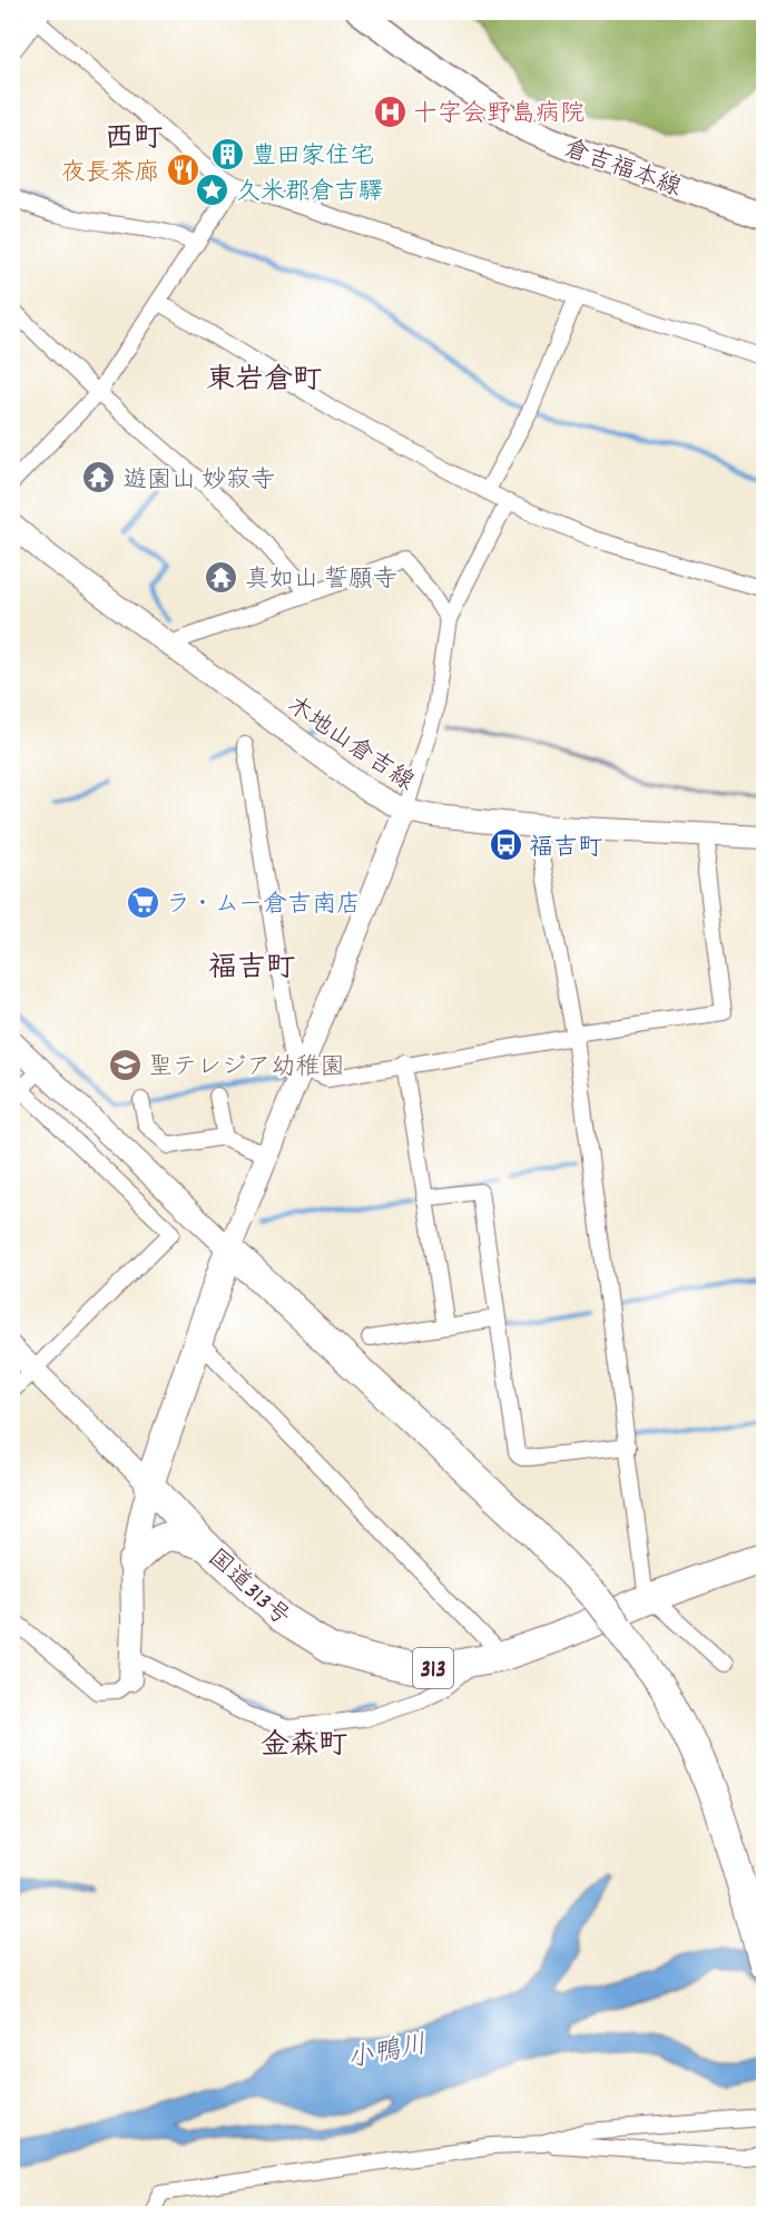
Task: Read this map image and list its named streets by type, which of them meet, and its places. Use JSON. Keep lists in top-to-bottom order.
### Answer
{
  "streets": {
    "highway": ["国道313号", "313"],
    "main road": ["倉吉福本線", "木地山倉吉線"]
  },
  "districts": [
    "西町",
    "東岩倉町",
    "福吉町",
    "金森町"
  ],
  "water": ["小鴨川"],
  "places": {
    "hospital": ["十字会野島病院"],
    "building": ["豊田家住宅"],
    "restaurant": ["夜長茶廊"],
    "place": ["久米郡倉吉驛"],
    "temple": ["遊園山 妙寂寺", "真如山 誓願寺"],
    "bus stop": ["福吉町"],
    "supermarket": ["ラ・ムー倉吉南店"],
    "school or university": ["聖テレジア幼稚園"]
  }
}
